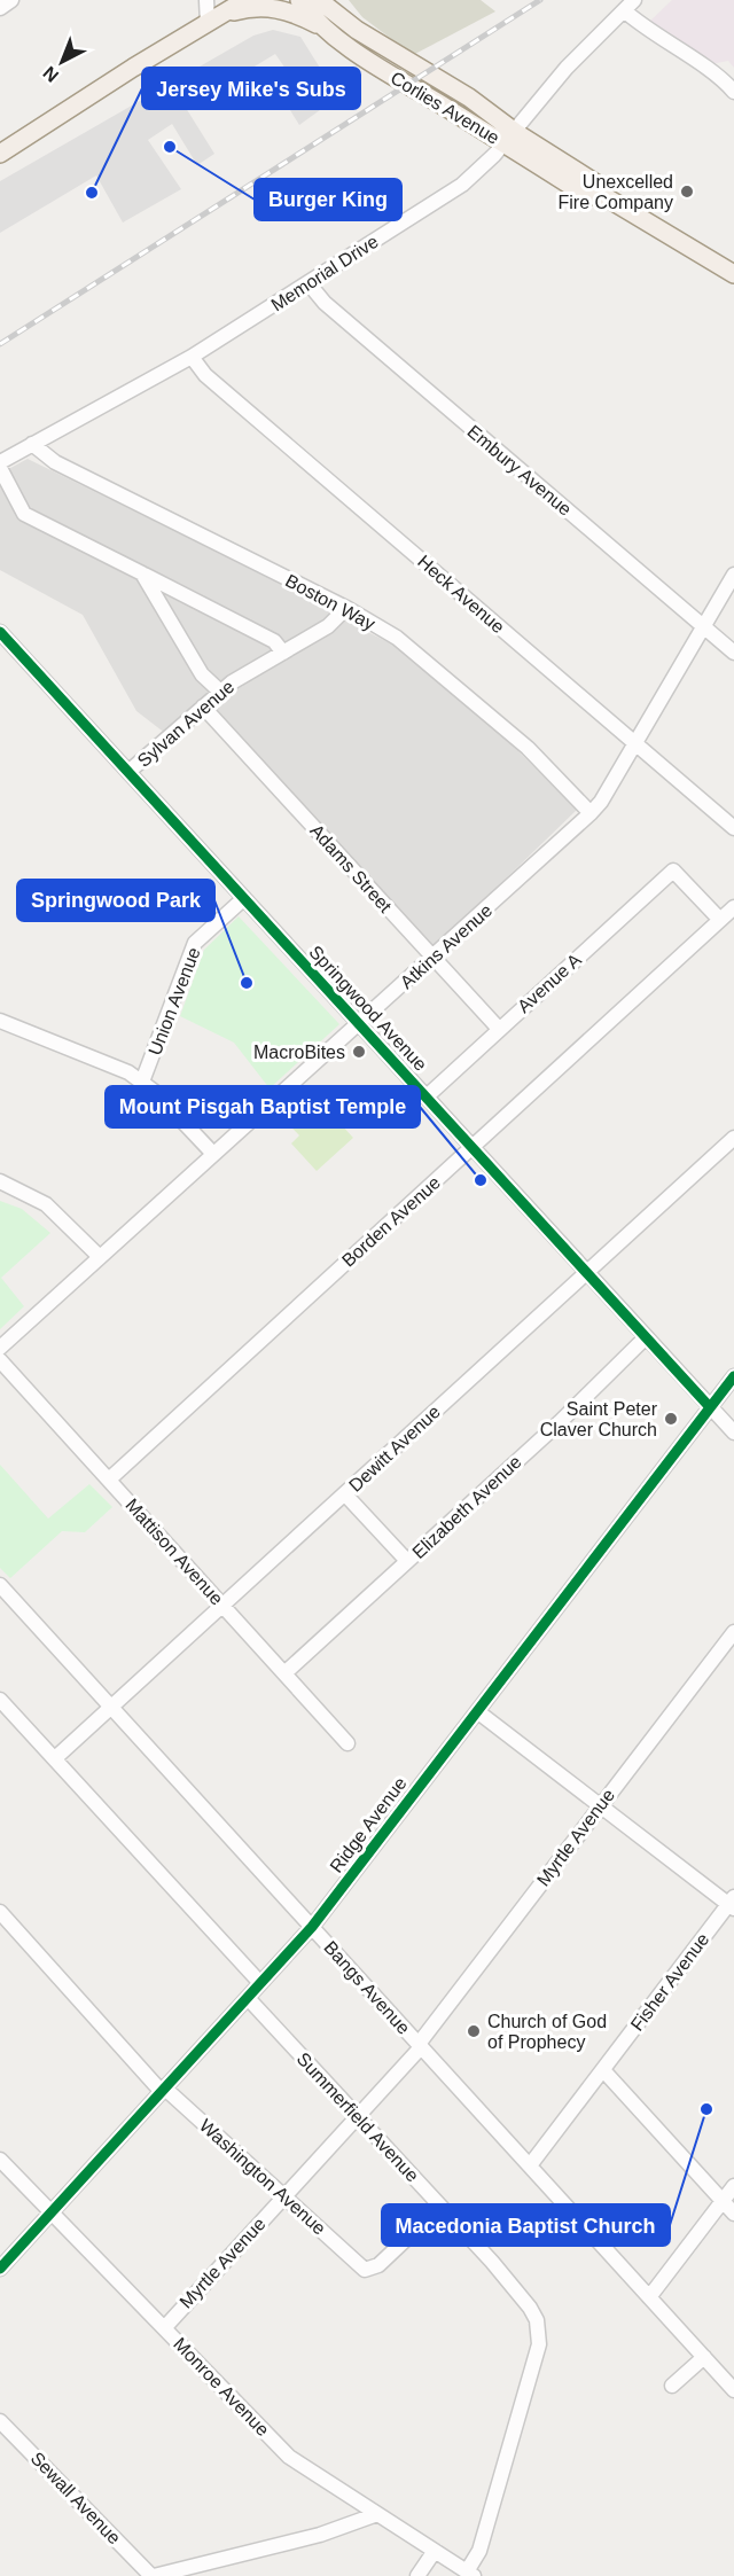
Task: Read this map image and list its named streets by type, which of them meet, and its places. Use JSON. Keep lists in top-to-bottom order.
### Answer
{
  "streets": {
    "main road": ["Corlies Avenue"],
    "street": [
      "Memorial Drive",
      "Embury Avenue",
      "Heck Avenue",
      "Boston Way",
      "Sylvan Avenue",
      "Adams Street",
      "Atkins Avenue",
      "Avenue A",
      "Union Avenue",
      "Springwood Avenue",
      "Borden Avenue",
      "Dewitt Avenue",
      "Elizabeth Avenue",
      "Mattison Avenue",
      "Ridge Avenue",
      "Myrtle Avenue",
      "Fisher Avenue",
      "Bangs Avenue",
      "Summerfield Avenue",
      "Washington Avenue",
      "Monroe Avenue",
      "Sewall Avenue"
    ]
  },
  "crossings": [
    ["Corlies Avenue", "Memorial Drive"],
    ["Memorial Drive", "Embury Avenue"],
    ["Memorial Drive", "Heck Avenue"],
    ["Memorial Drive", "Boston Way"],
    ["Embury Avenue", "Atkins Avenue"],
    ["Heck Avenue", "Atkins Avenue"],
    ["Boston Way", "Sylvan Avenue"],
    ["Boston Way", "Atkins Avenue"],
    ["Sylvan Avenue", "Adams Street"],
    ["Sylvan Avenue", "Springwood Avenue"],
    ["Adams Street", "Atkins Avenue"],
    ["Adams Street", "Avenue A"],
    ["Atkins Avenue", "Springwood Avenue"],
    ["Avenue A", "Springwood Avenue"],
    ["Avenue A", "Borden Avenue"],
    ["Union Avenue", "Springwood Avenue"],
    ["Springwood Avenue", "Borden Avenue"],
    ["Springwood Avenue", "Dewitt Avenue"],
    ["Springwood Avenue", "Elizabeth Avenue"],
    ["Springwood Avenue", "Ridge Avenue"],
    ["Borden Avenue", "Mattison Avenue"],
    ["Dewitt Avenue", "Mattison Avenue"],
    ["Dewitt Avenue", "Bangs Avenue"],
    ["Elizabeth Avenue", "Mattison Avenue"],
    ["Ridge Avenue", "Bangs Avenue"],
    ["Ridge Avenue", "Summerfield Avenue"],
    ["Ridge Avenue", "Washington Avenue"],
    ["Ridge Avenue", "Monroe Avenue"],
    ["Myrtle Avenue", "Bangs Avenue"],
    ["Myrtle Avenue", "Summerfield Avenue"],
    ["Myrtle Avenue", "Washington Avenue"],
    ["Myrtle Avenue", "Monroe Avenue"],
    ["Fisher Avenue", "Bangs Avenue"],
    ["Summerfield Avenue", "Washington Avenue"],
    ["Summerfield Avenue", "Monroe Avenue"]
  ],
  "places": [
    "Burger King",
    "Unexcelled Fire Company",
    "Jersey Mike's Subs",
    "Springwood Park",
    "MacroBites",
    "Mount Pisgah Baptist Temple",
    "Saint Peter Claver Church",
    "Church of God of Prophecy",
    "Macedonia Baptist Church"
  ],
  "north": "bottom left"
}
